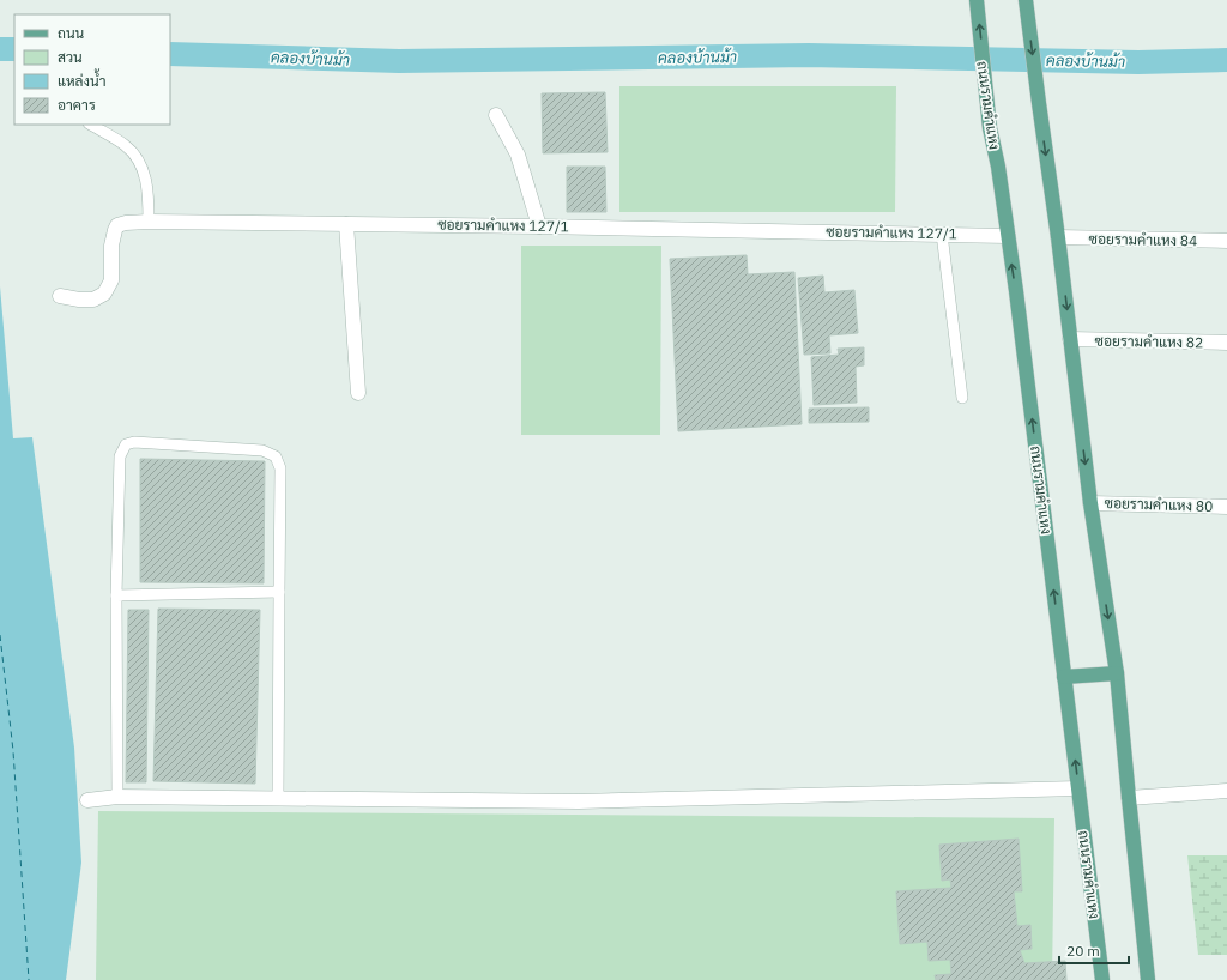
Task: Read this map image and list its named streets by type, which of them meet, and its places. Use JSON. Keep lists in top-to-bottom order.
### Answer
{
  "streets": {
    "main road": ["ถนนรามคำแหง"],
    "street": [
      "ซอยรามคำแหง 127/1",
      "ซอยรามคำแหง 84",
      "ซอยรามคำแหง 82",
      "ซอยรามคำแหง 80"
    ]
  },
  "crossings": [
    ["ถนนรามคำแหง", "ซอยรามคำแหง 127/1"]
  ],
  "water": ["คลองบ้านม้า"],
  "legend": [
    "ถนน",
    "สวน",
    "แหล่งน้ำ",
    "อาคาร"
  ],
  "scale_bar": "20 m"
}
